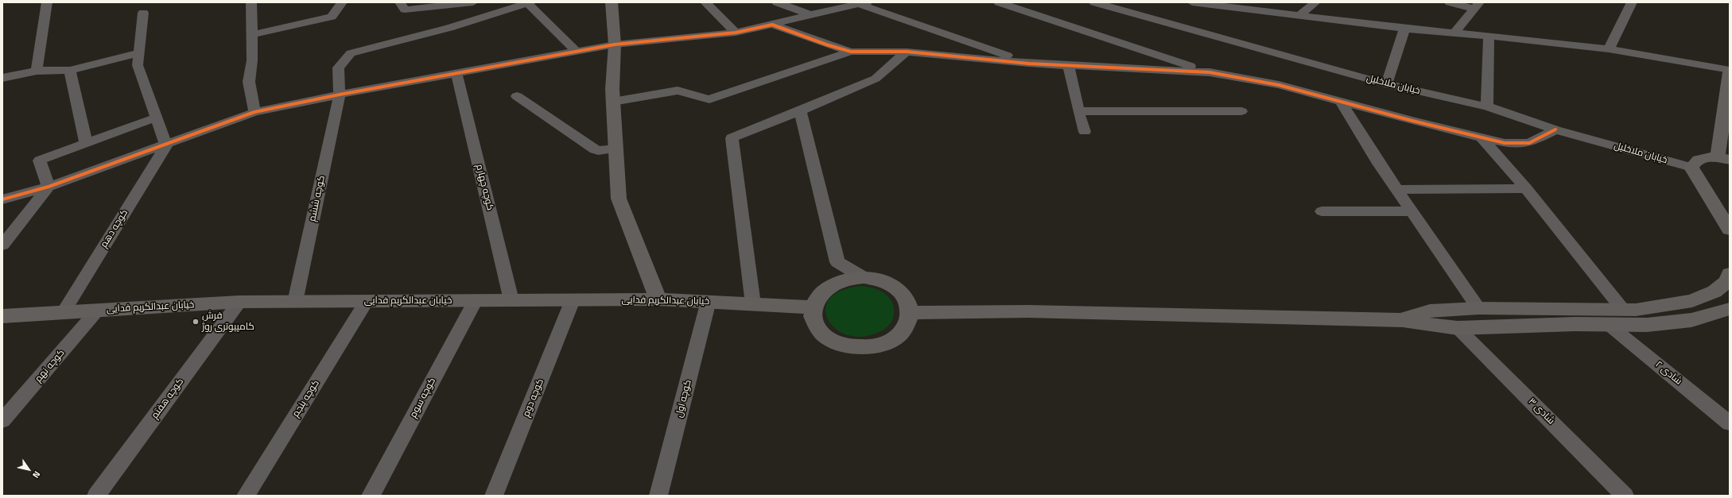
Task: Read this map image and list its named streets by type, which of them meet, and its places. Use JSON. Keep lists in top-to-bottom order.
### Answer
{
  "streets": {
    "street": [
      "خیابان ملاخلیل",
      "کوچه چهارم",
      "کوچه ششم",
      "کوچه دهم",
      "خیابان عبدالکریم فدایی",
      "کوچه نهم",
      "شادی ۲",
      "کوچه سوم",
      "کوچه دوم",
      "کوچه هفتم",
      "کوچه پنجم",
      "کوچه اول",
      "شادی ۳"
    ]
  },
  "crossings": [
    ["کوچه چهارم", "خیابان عبدالکریم فدایی"],
    ["کوچه ششم", "خیابان عبدالکریم فدایی"],
    ["کوچه دهم", "خیابان عبدالکریم فدایی"],
    ["خیابان عبدالکریم فدایی", "کوچه نهم"],
    ["خیابان عبدالکریم فدایی", "کوچه سوم"],
    ["خیابان عبدالکریم فدایی", "کوچه دوم"],
    ["خیابان عبدالکریم فدایی", "کوچه هفتم"],
    ["خیابان عبدالکریم فدایی", "کوچه پنجم"],
    ["خیابان عبدالکریم فدایی", "کوچه اول"]
  ],
  "places": ["فرش کامپیوتری روژ"],
  "north": "bottom right"
}
